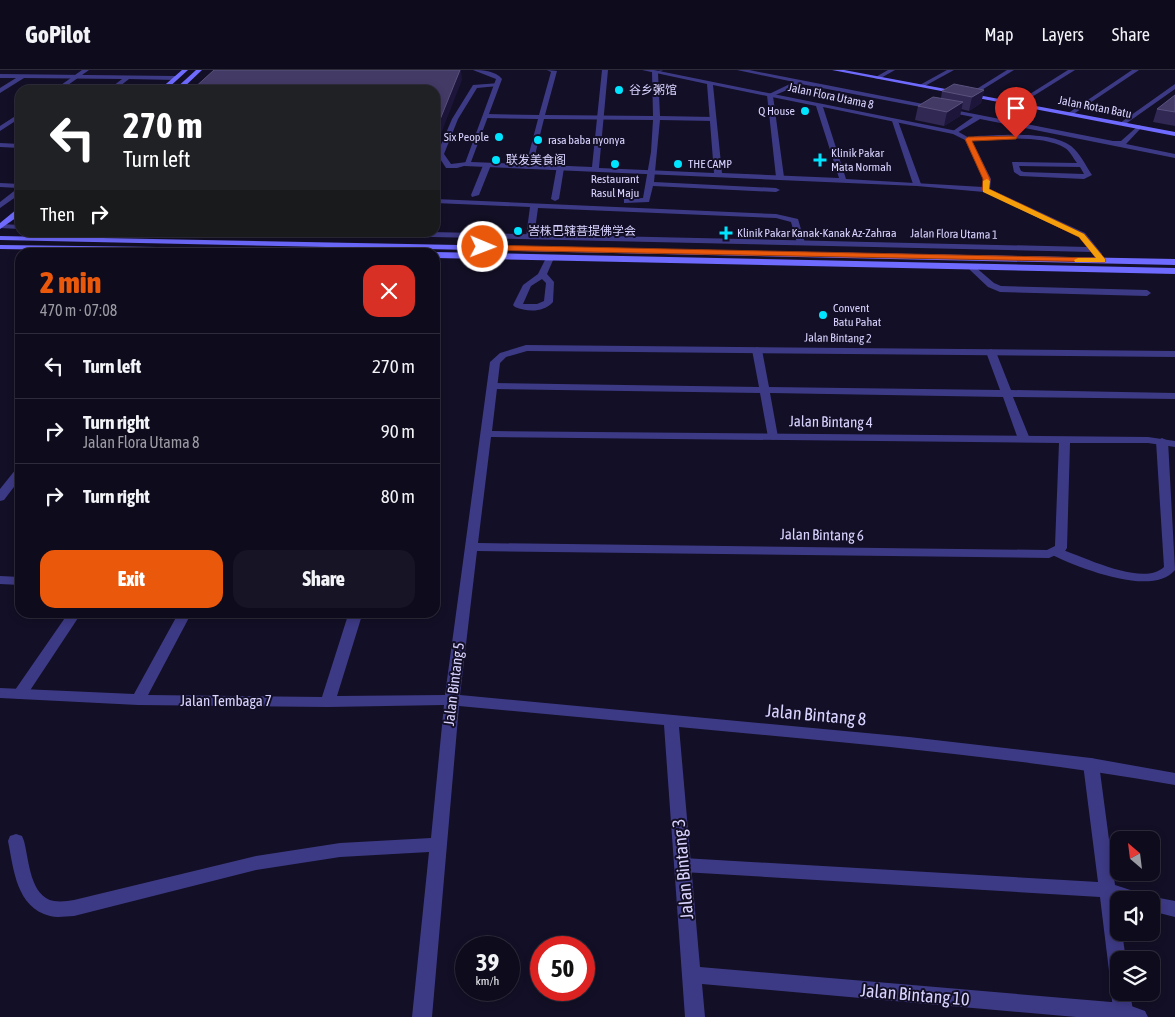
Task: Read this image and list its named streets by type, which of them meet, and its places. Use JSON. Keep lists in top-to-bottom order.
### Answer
{
  "streets": {
    "main road": ["Jalan Rotan Batu"],
    "street": [
      "Jalan Flora Utama 8",
      "Jalan Flora Utama 1",
      "Jalan Bintang 2",
      "Jalan Bintang 4",
      "Jalan Bintang 6",
      "Jalan Bintang 5",
      "Jalan Tembaga 7",
      "Jalan Bintang 8",
      "Jalan Bintang 3",
      "Jalan Bintang 10"
    ]
  },
  "crossings": [
    ["Jalan Bintang 2", "Jalan Bintang 5"],
    ["Jalan Bintang 4", "Jalan Bintang 5"],
    ["Jalan Bintang 6", "Jalan Bintang 5"],
    ["Jalan Bintang 5", "Jalan Tembaga 7"],
    ["Jalan Bintang 5", "Jalan Bintang 8"],
    ["Jalan Tembaga 7", "Jalan Bintang 8"],
    ["Jalan Bintang 8", "Jalan Bintang 3"],
    ["Jalan Bintang 3", "Jalan Bintang 10"]
  ],
  "places": {
    "other": [
      "谷乡粥馆",
      "Q House",
      "Six People",
      "rasa baba nyonya",
      "联发美食阁",
      "Restaurant Rasul Maju",
      "THE CAMP",
      "峇株巴辖菩提佛学会",
      "Convent Batu Pahat"
    ],
    "health": ["Klinik Pakar Mata Normah", "Klinik Pakar Kanak-Kanak Az-Zahraa"]
  },
  "north": "top left",
  "page": {
    "header": "GoPilot",
    "nav": ["Map", "Layers", "Share"],
    "turn": ["270 m", "Turn left"],
    "then": "Then",
    "heading": ["2 min", "470 m · 07:08"],
    "list": [
      {
        "name": "Turn left",
        "value": "270 m"
      },
      {
        "name": "Turn right",
        "note": "Jalan Flora Utama 8",
        "value": "90 m"
      },
      {
        "name": "Turn right",
        "value": "80 m"
      }
    ],
    "buttons": ["Exit", "Share"],
    "speed": "39 km/h",
    "limit": "50"
  }
}
